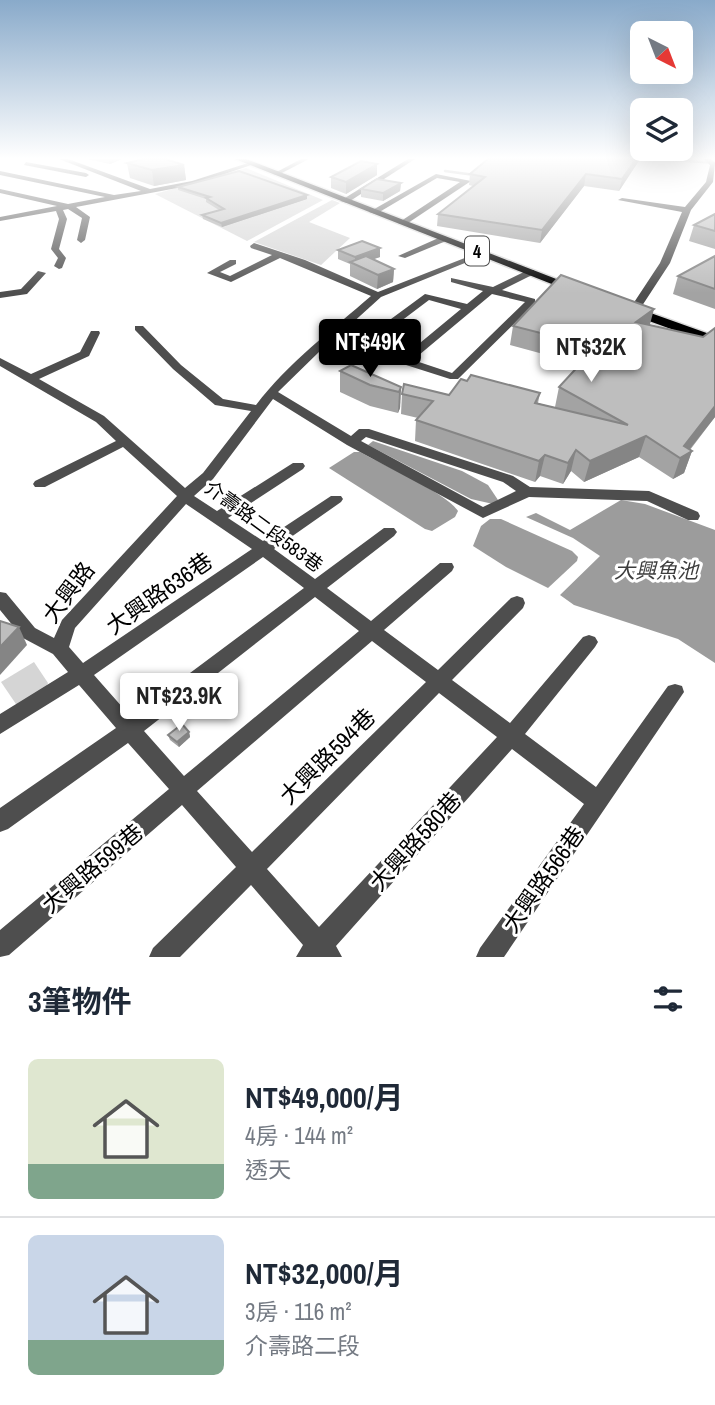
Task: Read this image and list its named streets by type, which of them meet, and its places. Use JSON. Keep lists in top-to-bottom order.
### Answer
{
  "streets": {
    "main road": ["4"],
    "street": [
      "介壽路二段583巷",
      "大興路",
      "大興路636巷",
      "大興路594巷",
      "大興路580巷",
      "大興路599巷",
      "大興路566巷"
    ]
  },
  "crossings": [
    ["4", "介壽路二段583巷"],
    ["介壽路二段583巷", "大興路"],
    ["介壽路二段583巷", "大興路636巷"],
    ["介壽路二段583巷", "大興路594巷"],
    ["介壽路二段583巷", "大興路580巷"],
    ["介壽路二段583巷", "大興路599巷"],
    ["介壽路二段583巷", "大興路566巷"],
    ["大興路", "大興路636巷"],
    ["大興路", "大興路594巷"],
    ["大興路", "大興路580巷"],
    ["大興路", "大興路599巷"]
  ],
  "water": ["大興魚池"],
  "north": "bottom right",
  "page": {
    "price": ["NT$49K", "NT$32K", "NT$23.9K"],
    "heading": "3筆物件",
    "list": [
      {
        "name": "NT$49,000/月",
        "note": "4房 · 144 m² · 透天"
      },
      {
        "name": "NT$32,000/月",
        "note": "3房 · 116 m² · 介壽路二段"
      }
    ]
  }
}
